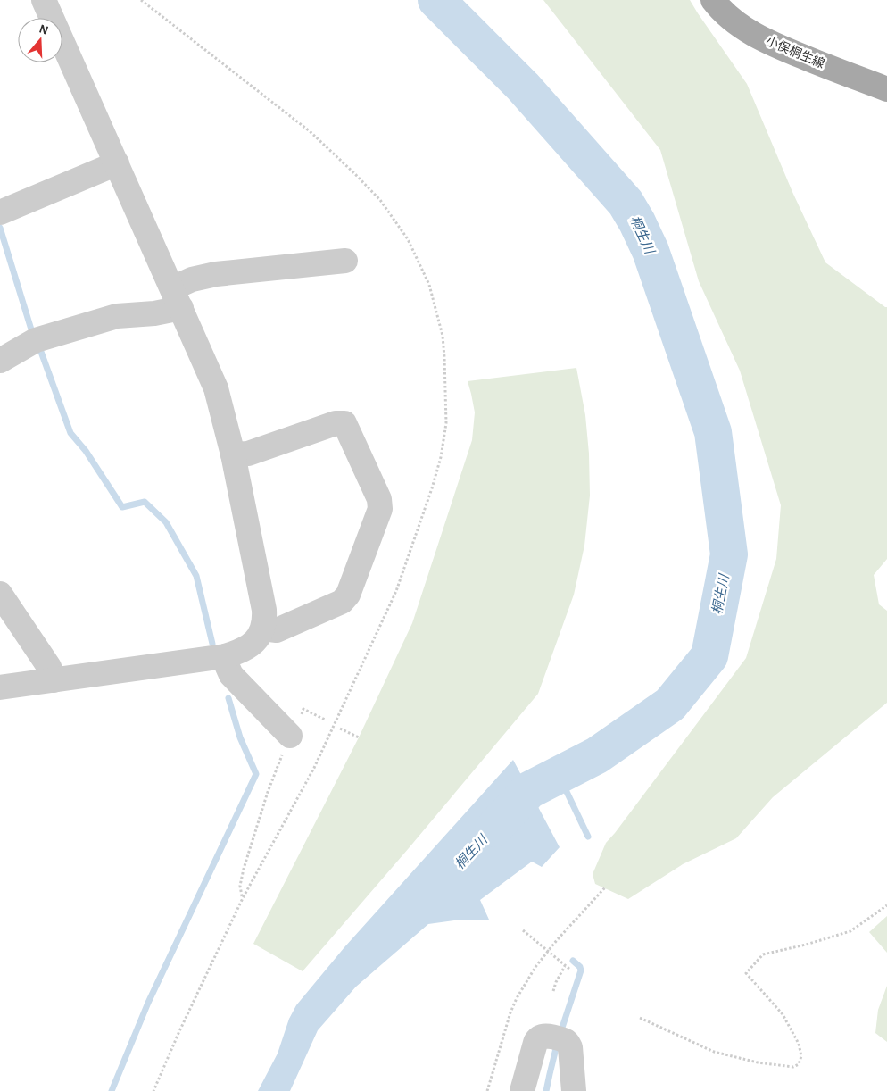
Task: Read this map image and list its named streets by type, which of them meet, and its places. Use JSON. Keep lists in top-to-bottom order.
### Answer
{
  "streets": {
    "main road": ["小俣桐生線"]
  },
  "water": ["桐生川"],
  "north": "top"
}
